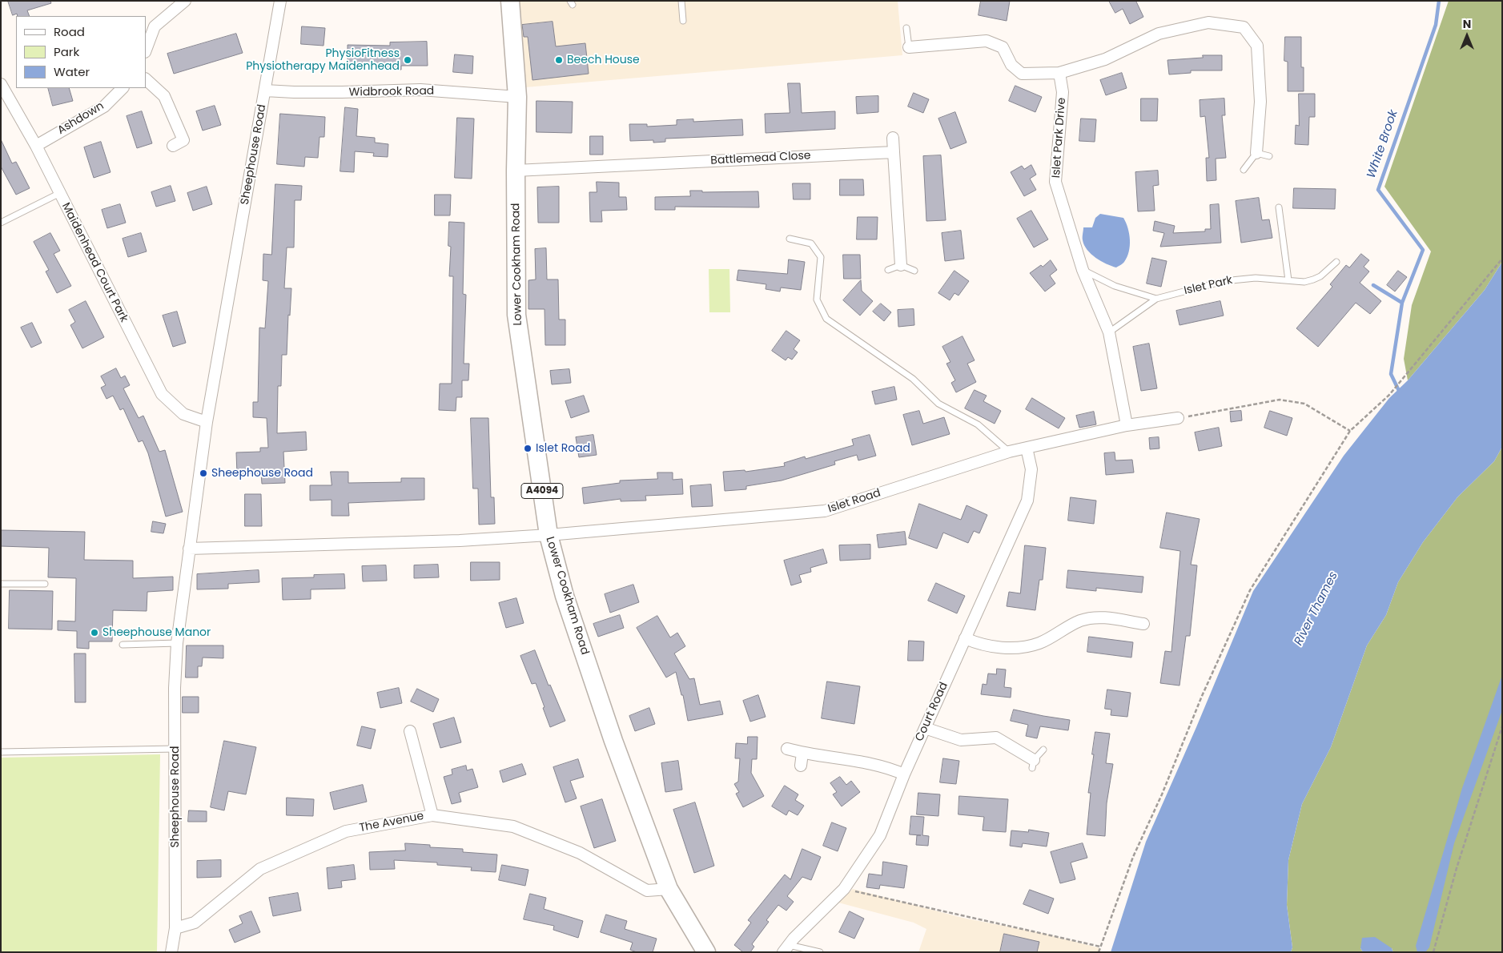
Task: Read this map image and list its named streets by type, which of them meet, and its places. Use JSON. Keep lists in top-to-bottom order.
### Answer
{
  "streets": {
    "main road": ["Lower Cookham Road", "A4094"],
    "street": [
      "Widbrook Road",
      "Ashdown",
      "Islet Park Drive",
      "Sheephouse Road",
      "Battlemead Close",
      "Maidenhead Court Park",
      "Islet Road",
      "Court Road",
      "The Avenue"
    ],
    "lane": ["Islet Park"]
  },
  "crossings": [
    ["Widbrook Road", "Sheephouse Road"],
    ["Widbrook Road", "Lower Cookham Road"],
    ["Ashdown", "Maidenhead Court Park"],
    ["Sheephouse Road", "Maidenhead Court Park"],
    ["Sheephouse Road", "Islet Road"],
    ["Sheephouse Road", "The Avenue"],
    ["Battlemead Close", "Lower Cookham Road"],
    ["Lower Cookham Road", "Islet Road"],
    ["Lower Cookham Road", "The Avenue"],
    ["Islet Road", "Court Road"]
  ],
  "water": ["White Brook", "River Thames"],
  "places": [
    "PhysioFitness Physiotherapy Maidenhead",
    "Beech House",
    "Islet Road",
    "Sheephouse Road",
    "Sheephouse Manor"
  ],
  "legend": ["Road", "Park", "Water"],
  "north": "top"
}
